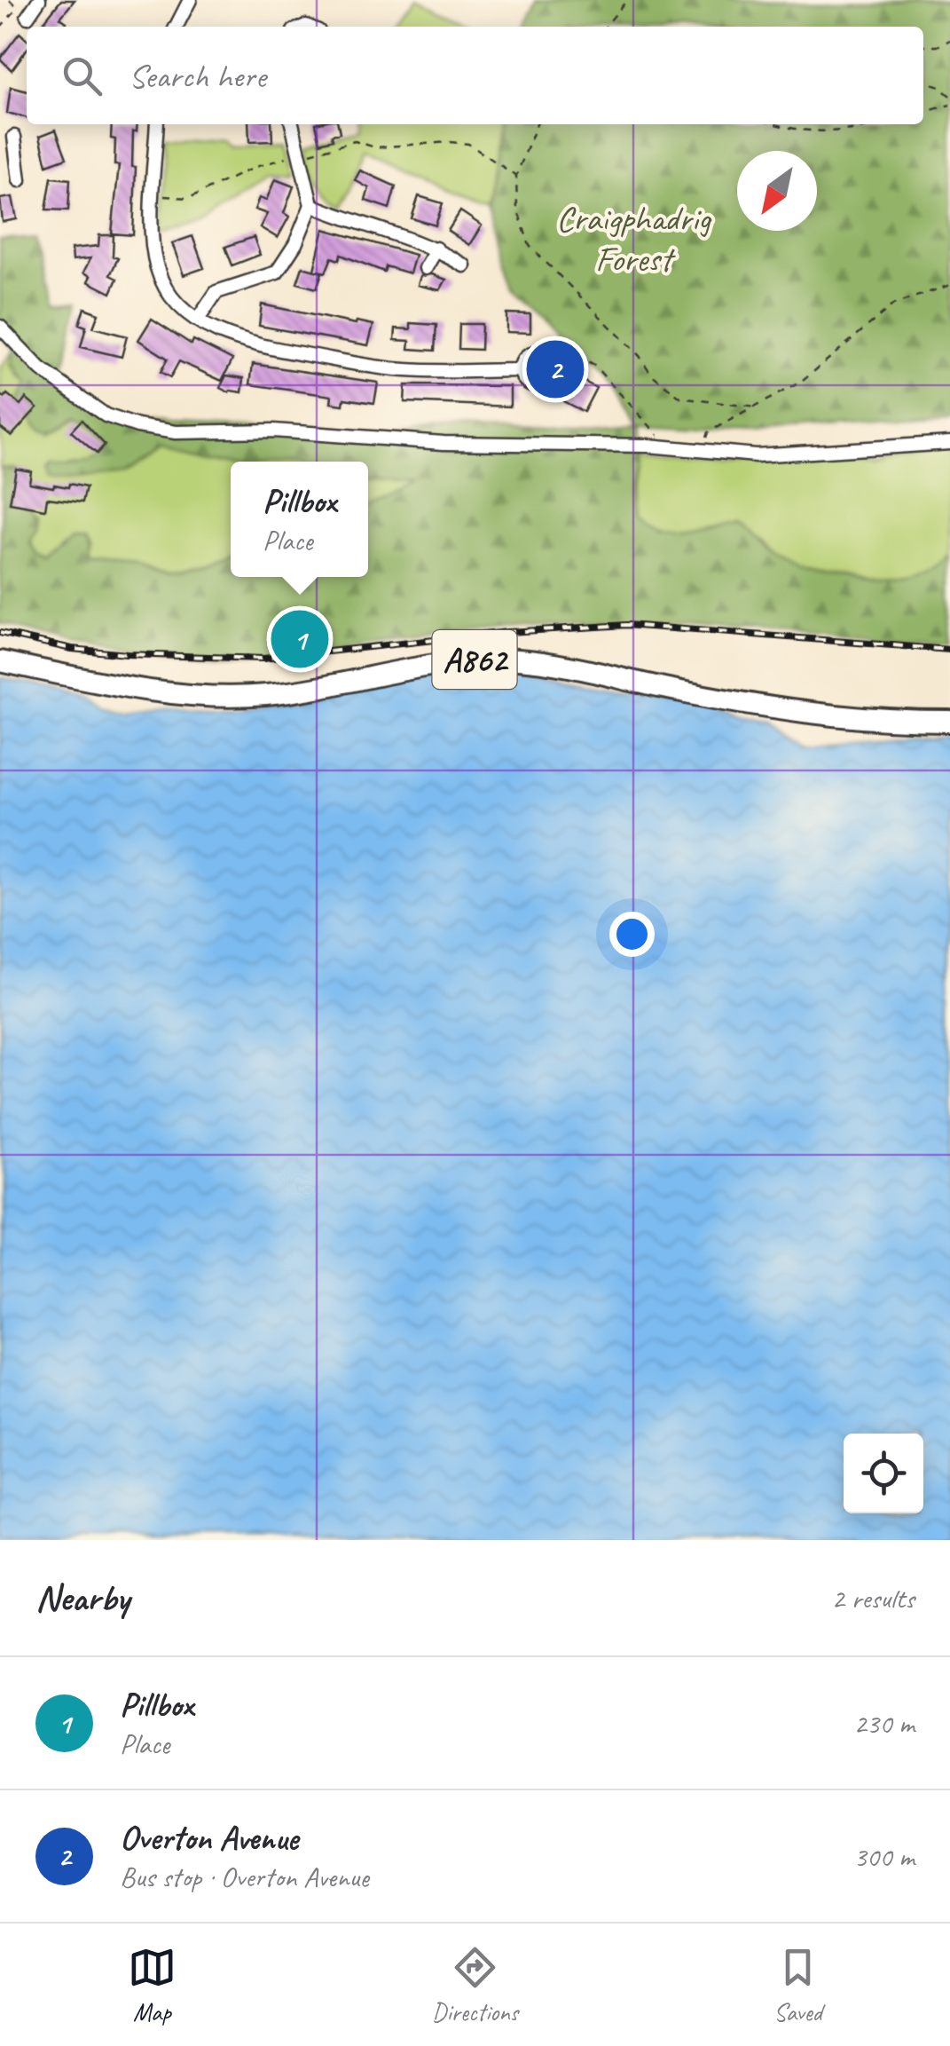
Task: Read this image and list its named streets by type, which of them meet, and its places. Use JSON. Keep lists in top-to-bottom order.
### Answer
{
  "streets": {
    "main road": ["A862"]
  },
  "parks": ["Craigphadrig Forest"],
  "north": "bottom left",
  "page": {
    "search": "Search here",
    "pins": ["2", "1"],
    "popup": ["Pillbox", "Place"],
    "heading": ["Nearby", "2 results"],
    "list": [
      {
        "mark": "1",
        "name": "Pillbox",
        "note": "Place",
        "value": "230 m"
      },
      {
        "mark": "2",
        "name": "Overton Avenue",
        "note": "Bus stop · Overton Avenue",
        "value": "300 m"
      }
    ],
    "nav": ["Map", "Directions", "Saved"]
  }
}
